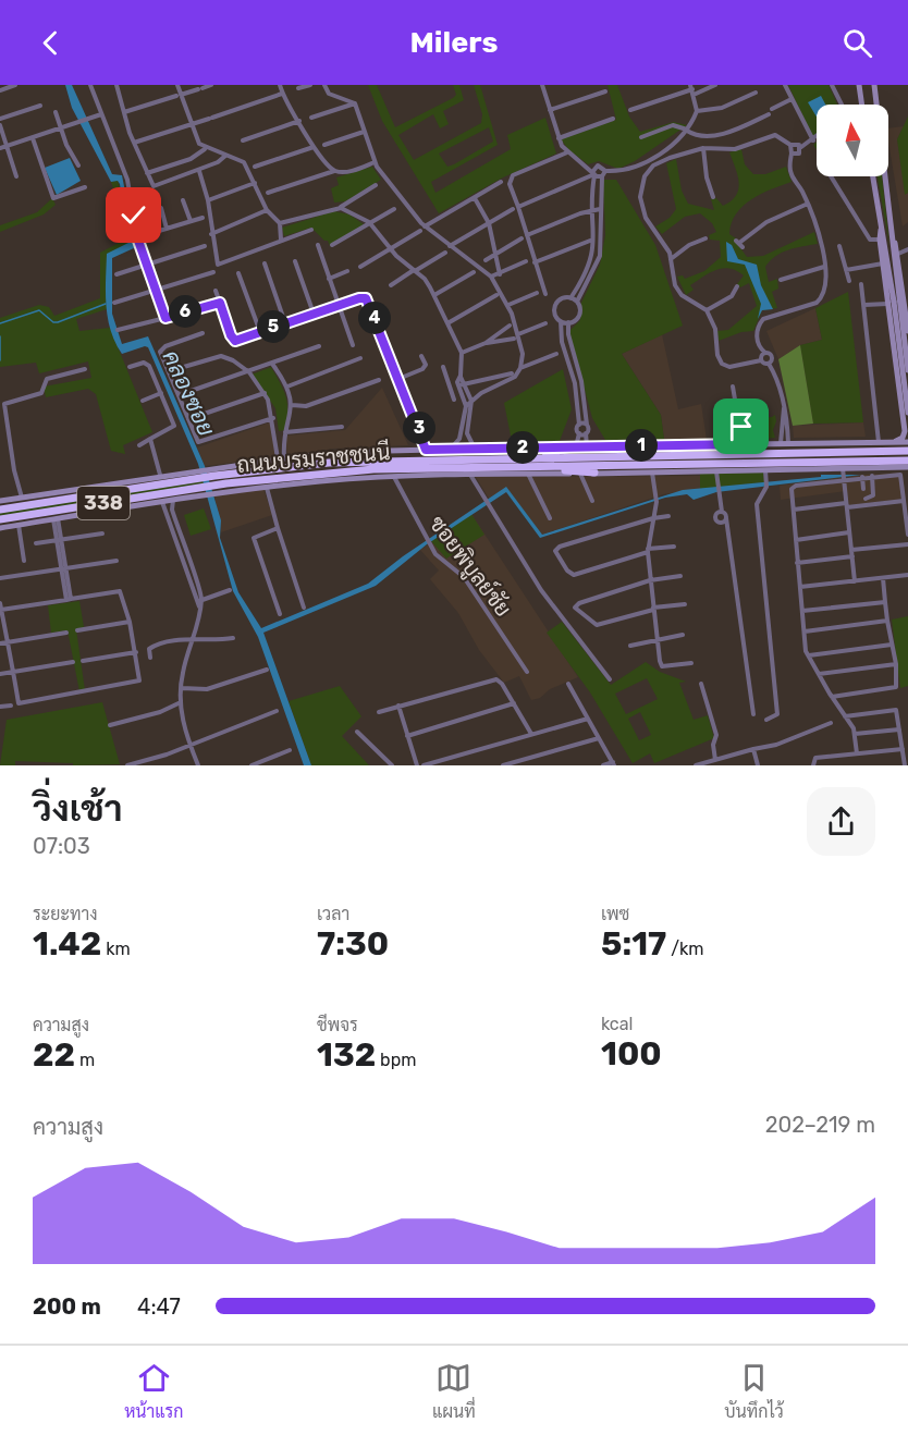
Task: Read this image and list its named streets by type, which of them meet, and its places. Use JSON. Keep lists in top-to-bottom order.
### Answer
{
  "streets": {
    "highway": ["ถนนบรมราชชนนี", "338"],
    "street": ["ซอยพิบูลย์ชัย"]
  },
  "crossings": [
    ["ถนนบรมราชชนนี", "338"],
    ["338", "ซอยพิบูลย์ชัย"]
  ],
  "water": ["คลองซอย"],
  "north": "top",
  "page": {
    "header": "Milers",
    "pins": [
      "6",
      "4",
      "5",
      "3",
      "1",
      "2"
    ],
    "heading": ["วิ่งเช้า", "07:03"],
    "stats": [
      ["ระยะทาง", "1.42 km"],
      ["เวลา", "7:30"],
      ["เพซ", "5:17 /km"],
      ["ความสูง", "22 m"],
      ["ชีพจร", "132 bpm"],
      ["kcal", "100"]
    ],
    "chart": ["ความสูง", "202–219 m"],
    "list": [
      {
        "name": "200 m",
        "note": "4:47"
      }
    ],
    "tabs": ["หน้าแรก", "แผนที่", "บันทึกไว้"]
  }
}
